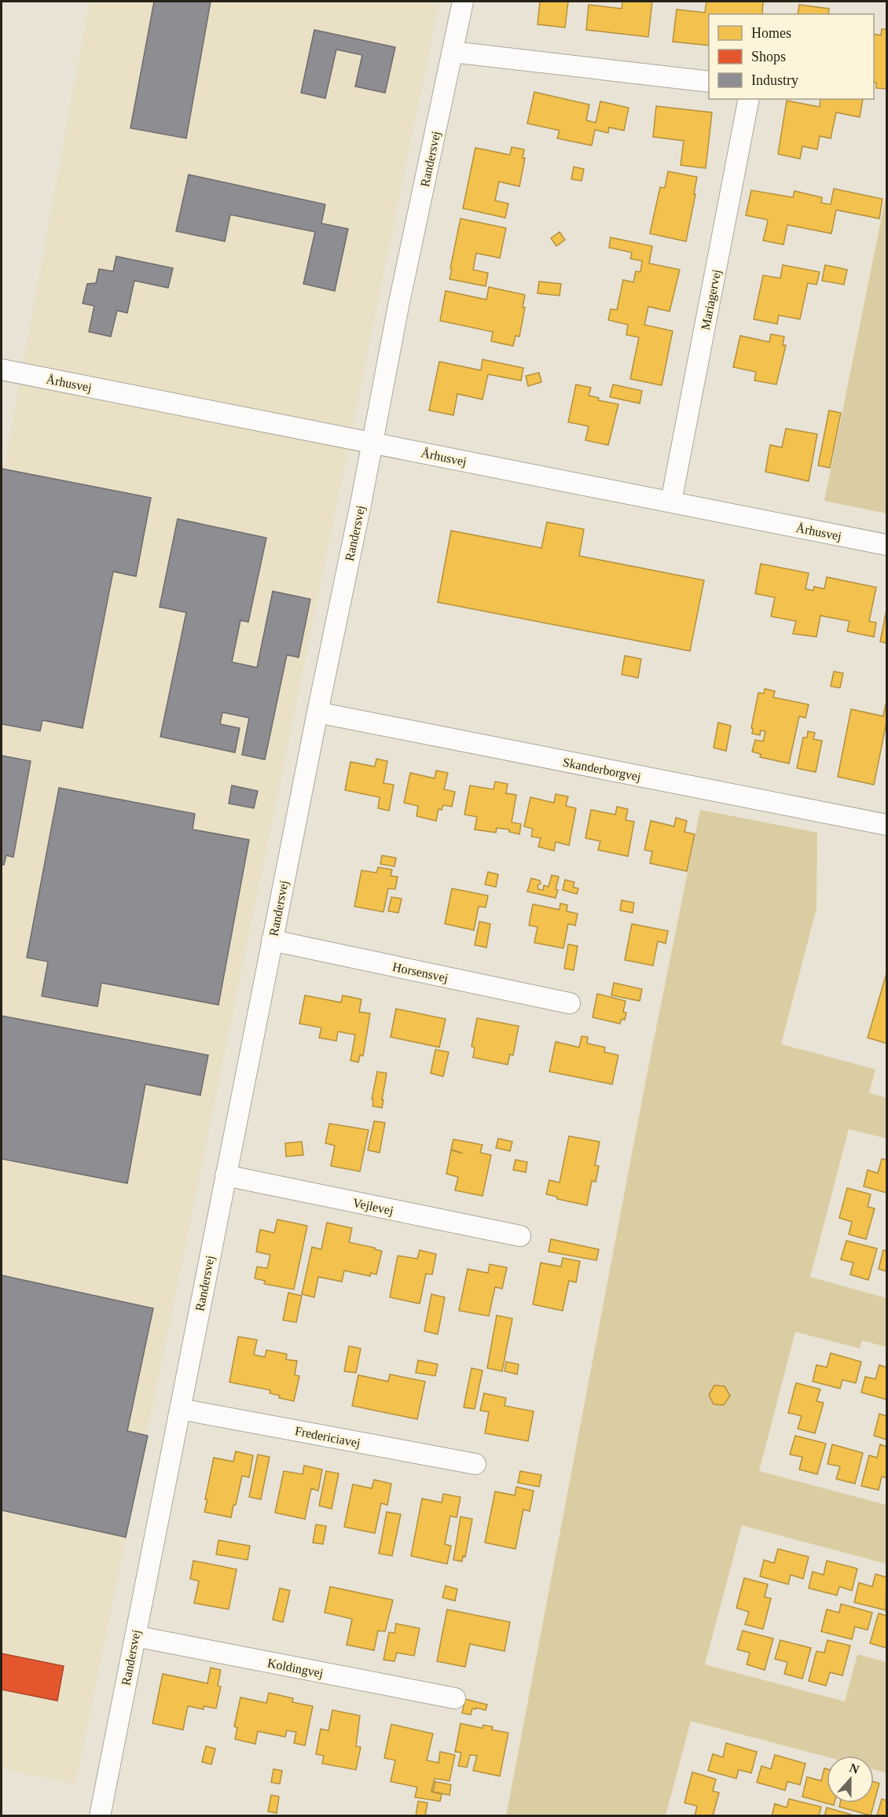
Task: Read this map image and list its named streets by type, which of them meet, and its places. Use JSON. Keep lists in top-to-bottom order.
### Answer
{
  "streets": {
    "street": [
      "Randersvej",
      "Mariagervej",
      "Århusvej",
      "Skanderborgvej",
      "Horsensvej",
      "Vejlevej",
      "Fredericiavej",
      "Koldingvej"
    ]
  },
  "crossings": [
    ["Randersvej", "Århusvej"],
    ["Randersvej", "Skanderborgvej"],
    ["Randersvej", "Horsensvej"],
    ["Randersvej", "Vejlevej"],
    ["Randersvej", "Fredericiavej"],
    ["Randersvej", "Koldingvej"],
    ["Mariagervej", "Århusvej"]
  ],
  "legend": ["Homes", "Shops", "Industry"],
  "north": "top"
}
